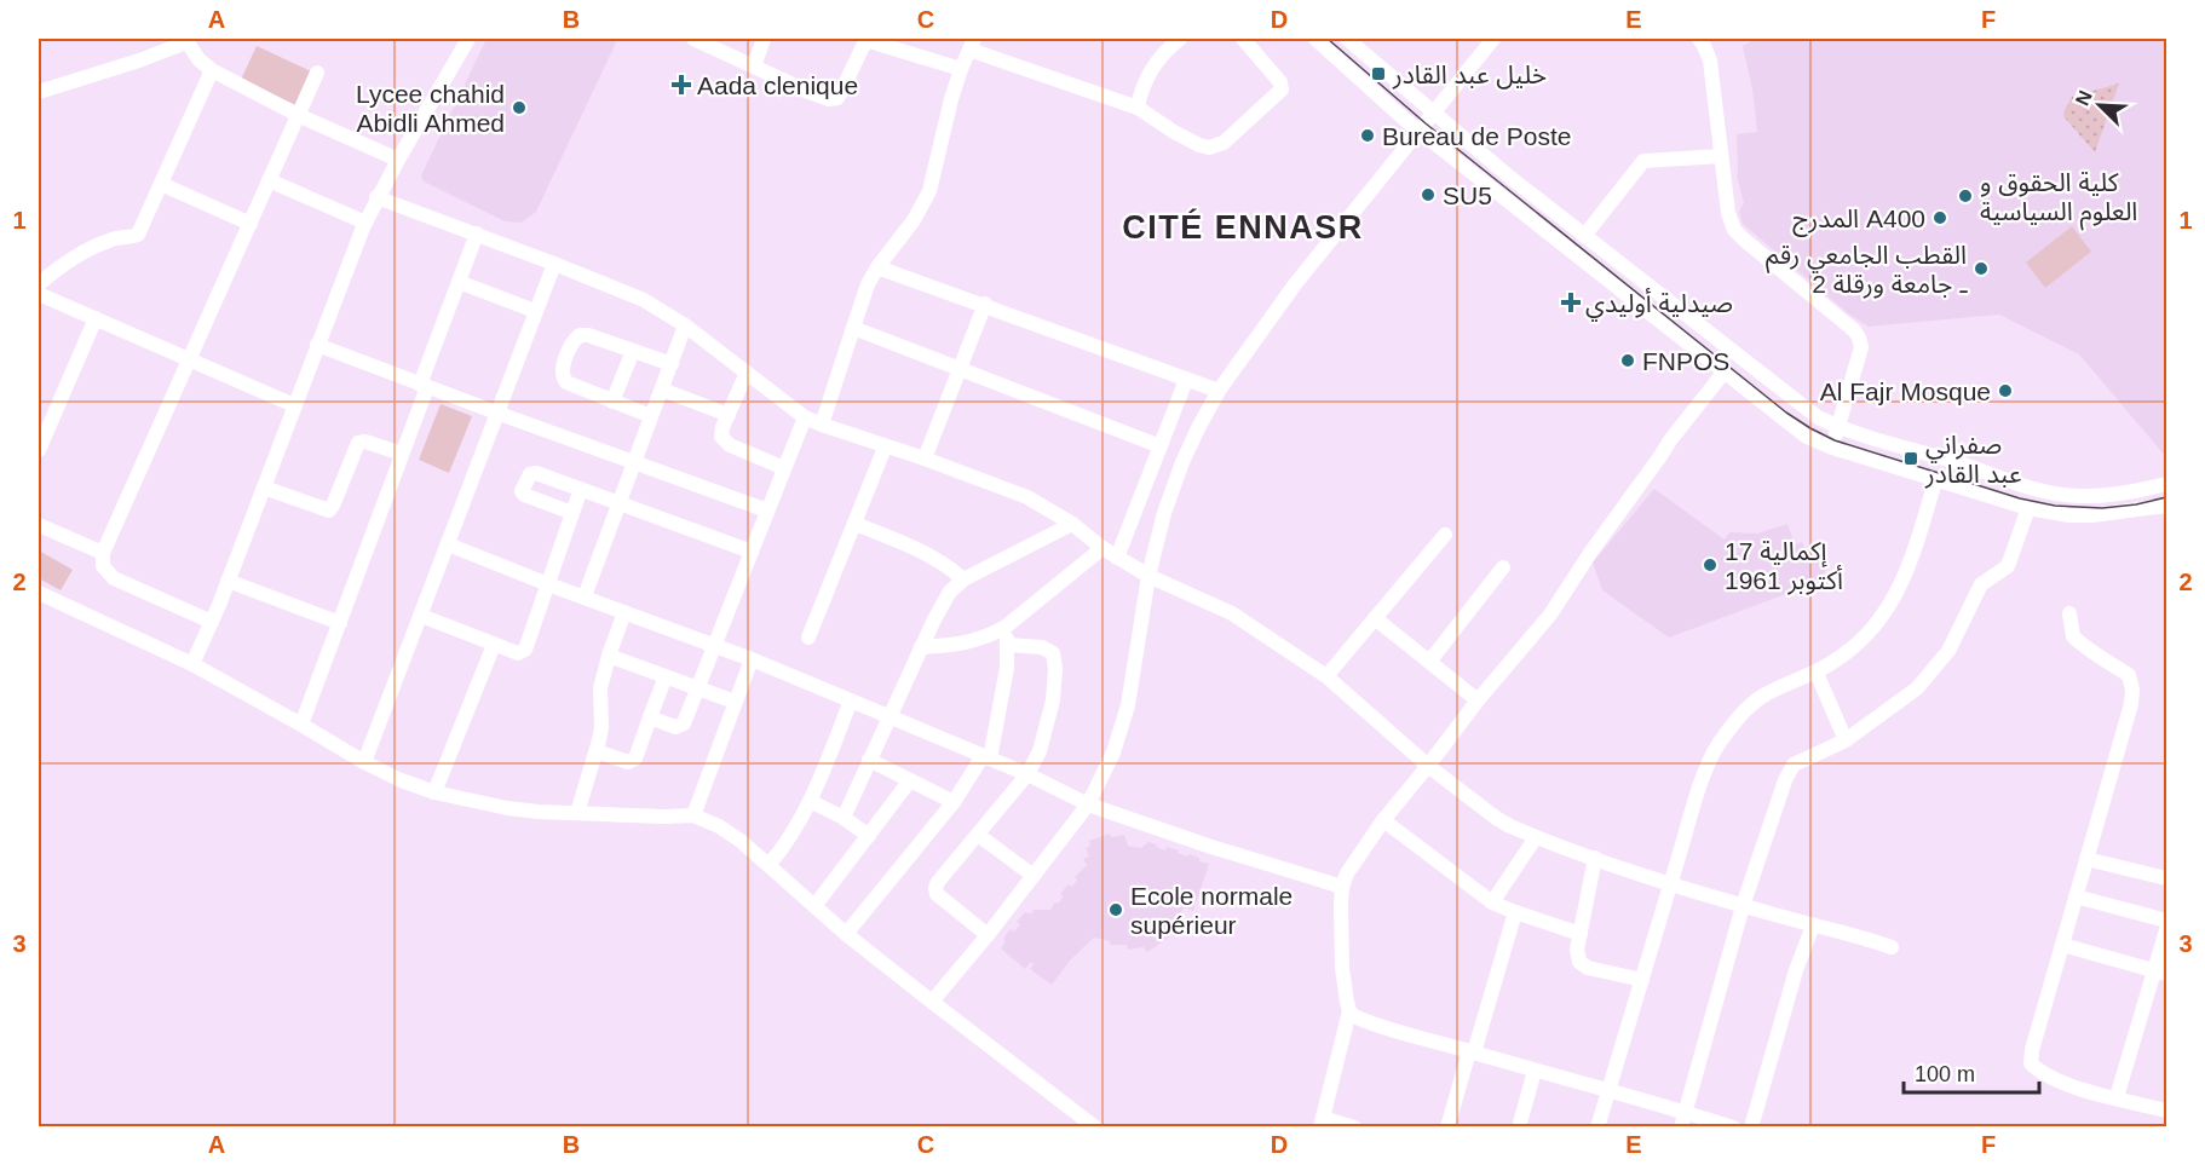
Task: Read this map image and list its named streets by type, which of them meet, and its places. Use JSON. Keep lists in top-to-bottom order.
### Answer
{
  "districts": ["CITÉ ENNASR"],
  "places": {
    "transit": ["خليل عبد القادر", "صفراني عبد القادر"],
    "health": ["Aada clenique", "صيدلية أوليدي"],
    "other": [
      "Lycee chahid Abidli Ahmed",
      "Bureau de Poste",
      "SU5",
      "كلية الحقوق و العلوم السياسية",
      "المدرج A400",
      "القطب الجامعي رقم 2 ـ جامعة ورقلة",
      "FNPOS",
      "Al Fajr Mosque",
      "إكمالية 17 أكتوبر 1961",
      "Ecole normale supérieur"
    ]
  },
  "scale_bar": "100 m",
  "north": "top left",
  "grid": {
    "columns": [
      "A",
      "B",
      "C",
      "D",
      "E",
      "F"
    ],
    "rows": ["1", "2", "3"]
  }
}
